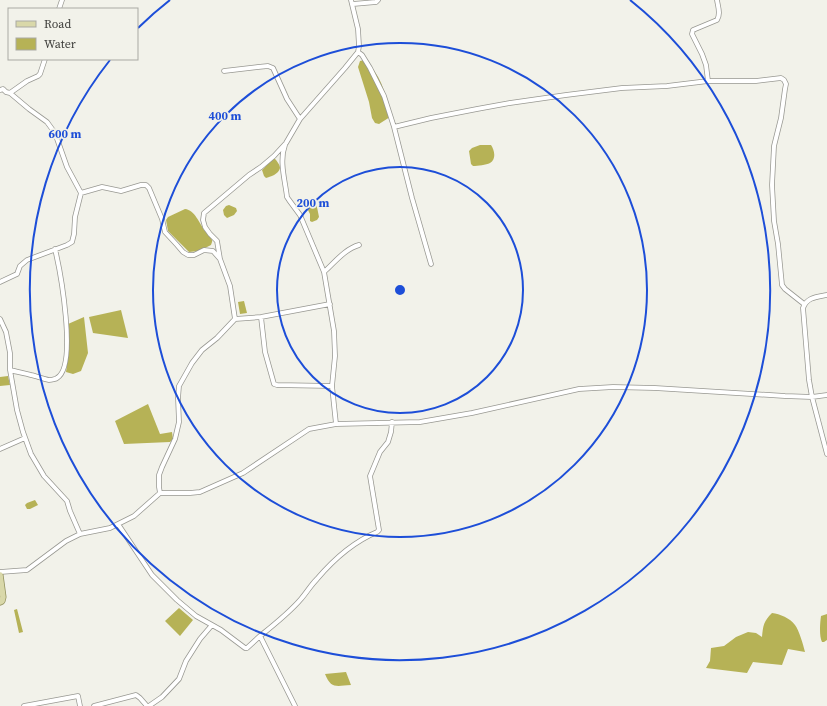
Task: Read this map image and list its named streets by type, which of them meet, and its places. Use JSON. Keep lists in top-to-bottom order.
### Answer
{
  "legend": ["Road", "Water"],
  "rings": ["400 m", "600 m", "200 m"]
}
